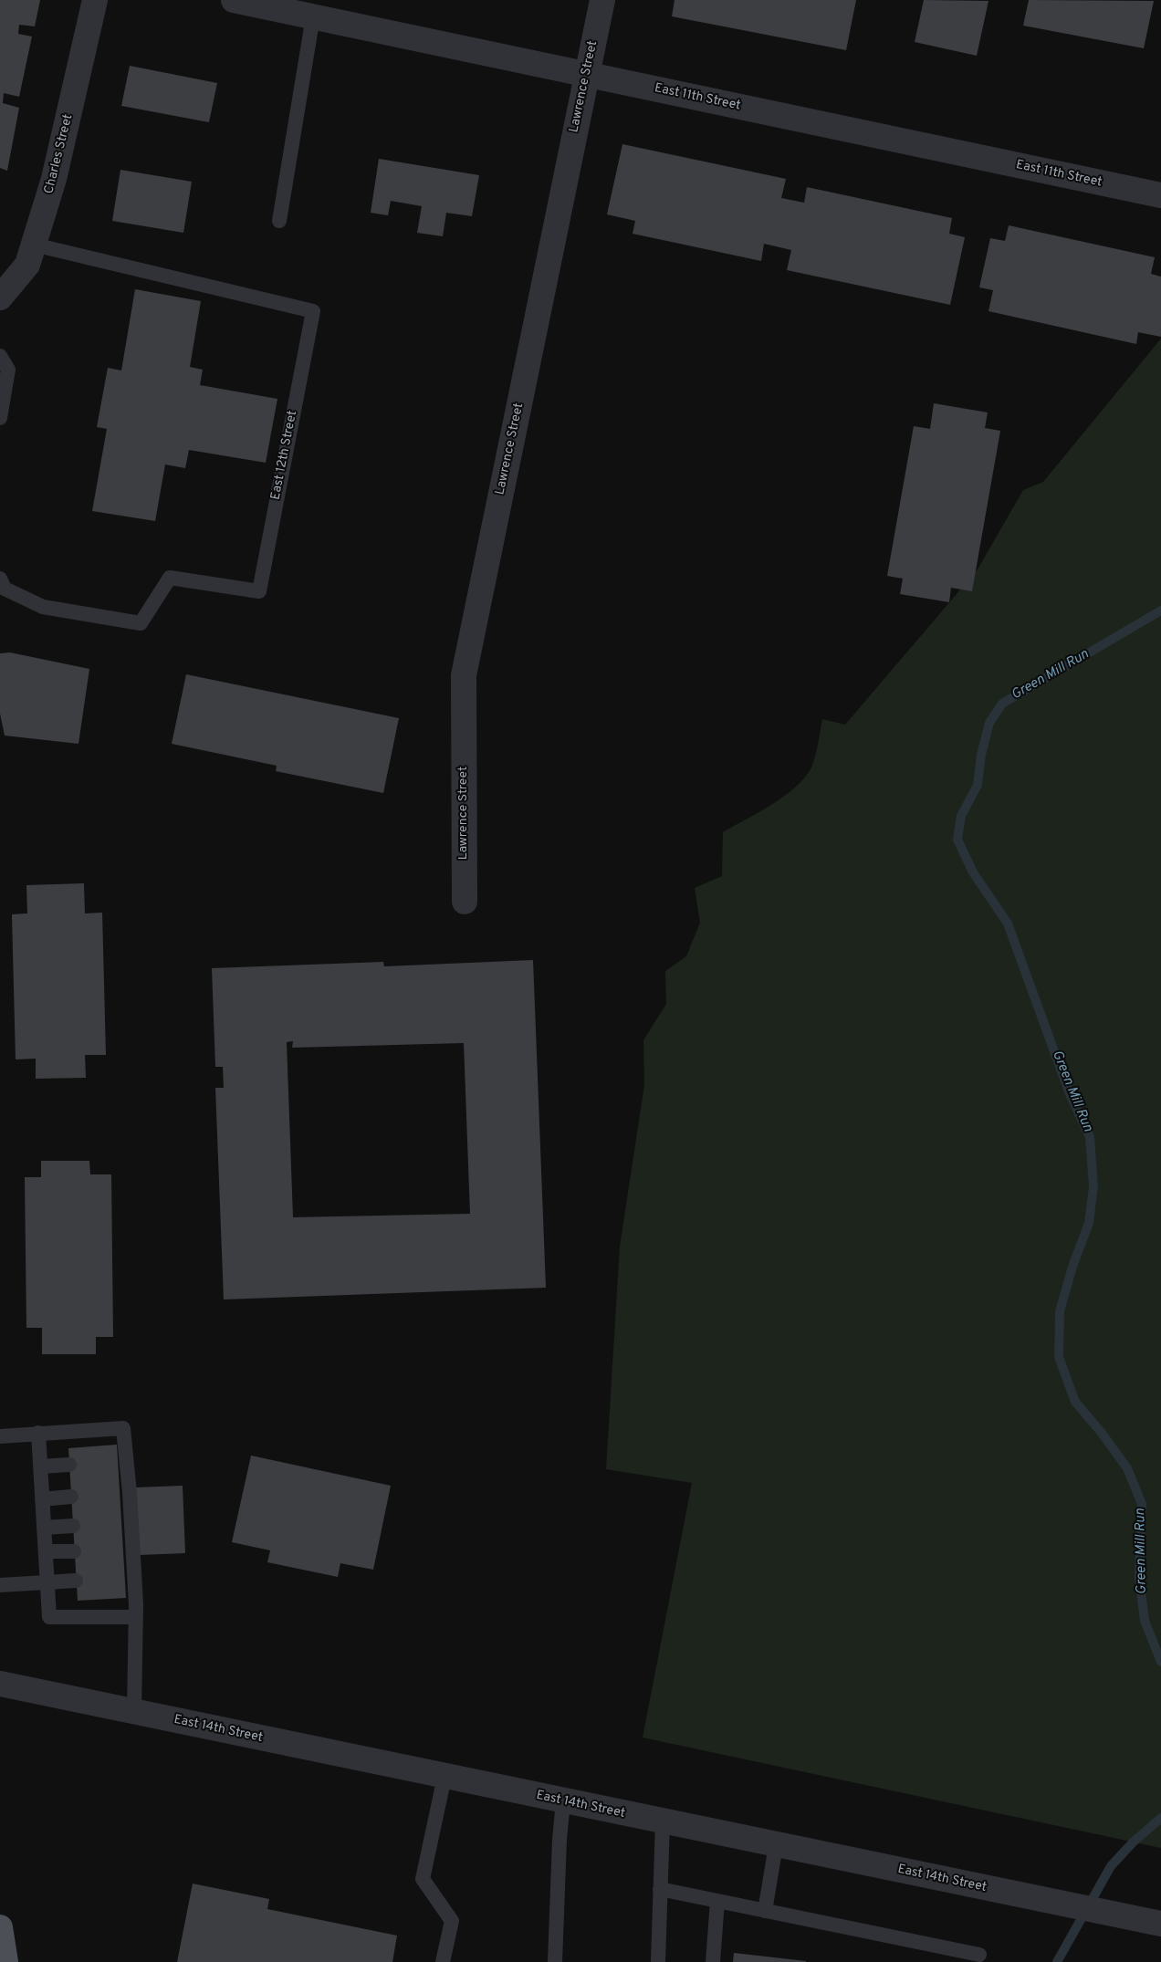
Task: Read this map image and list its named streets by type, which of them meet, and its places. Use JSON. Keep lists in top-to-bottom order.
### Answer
{
  "streets": {
    "street": [
      "Lawrence Street",
      "East 11th Street",
      "Charles Street",
      "East 14th Street"
    ],
    "lane": ["East 12th Street"]
  },
  "crossings": [
    ["Lawrence Street", "East 11th Street"],
    ["Charles Street", "East 12th Street"]
  ],
  "water": ["Green Mill Run"]
}
